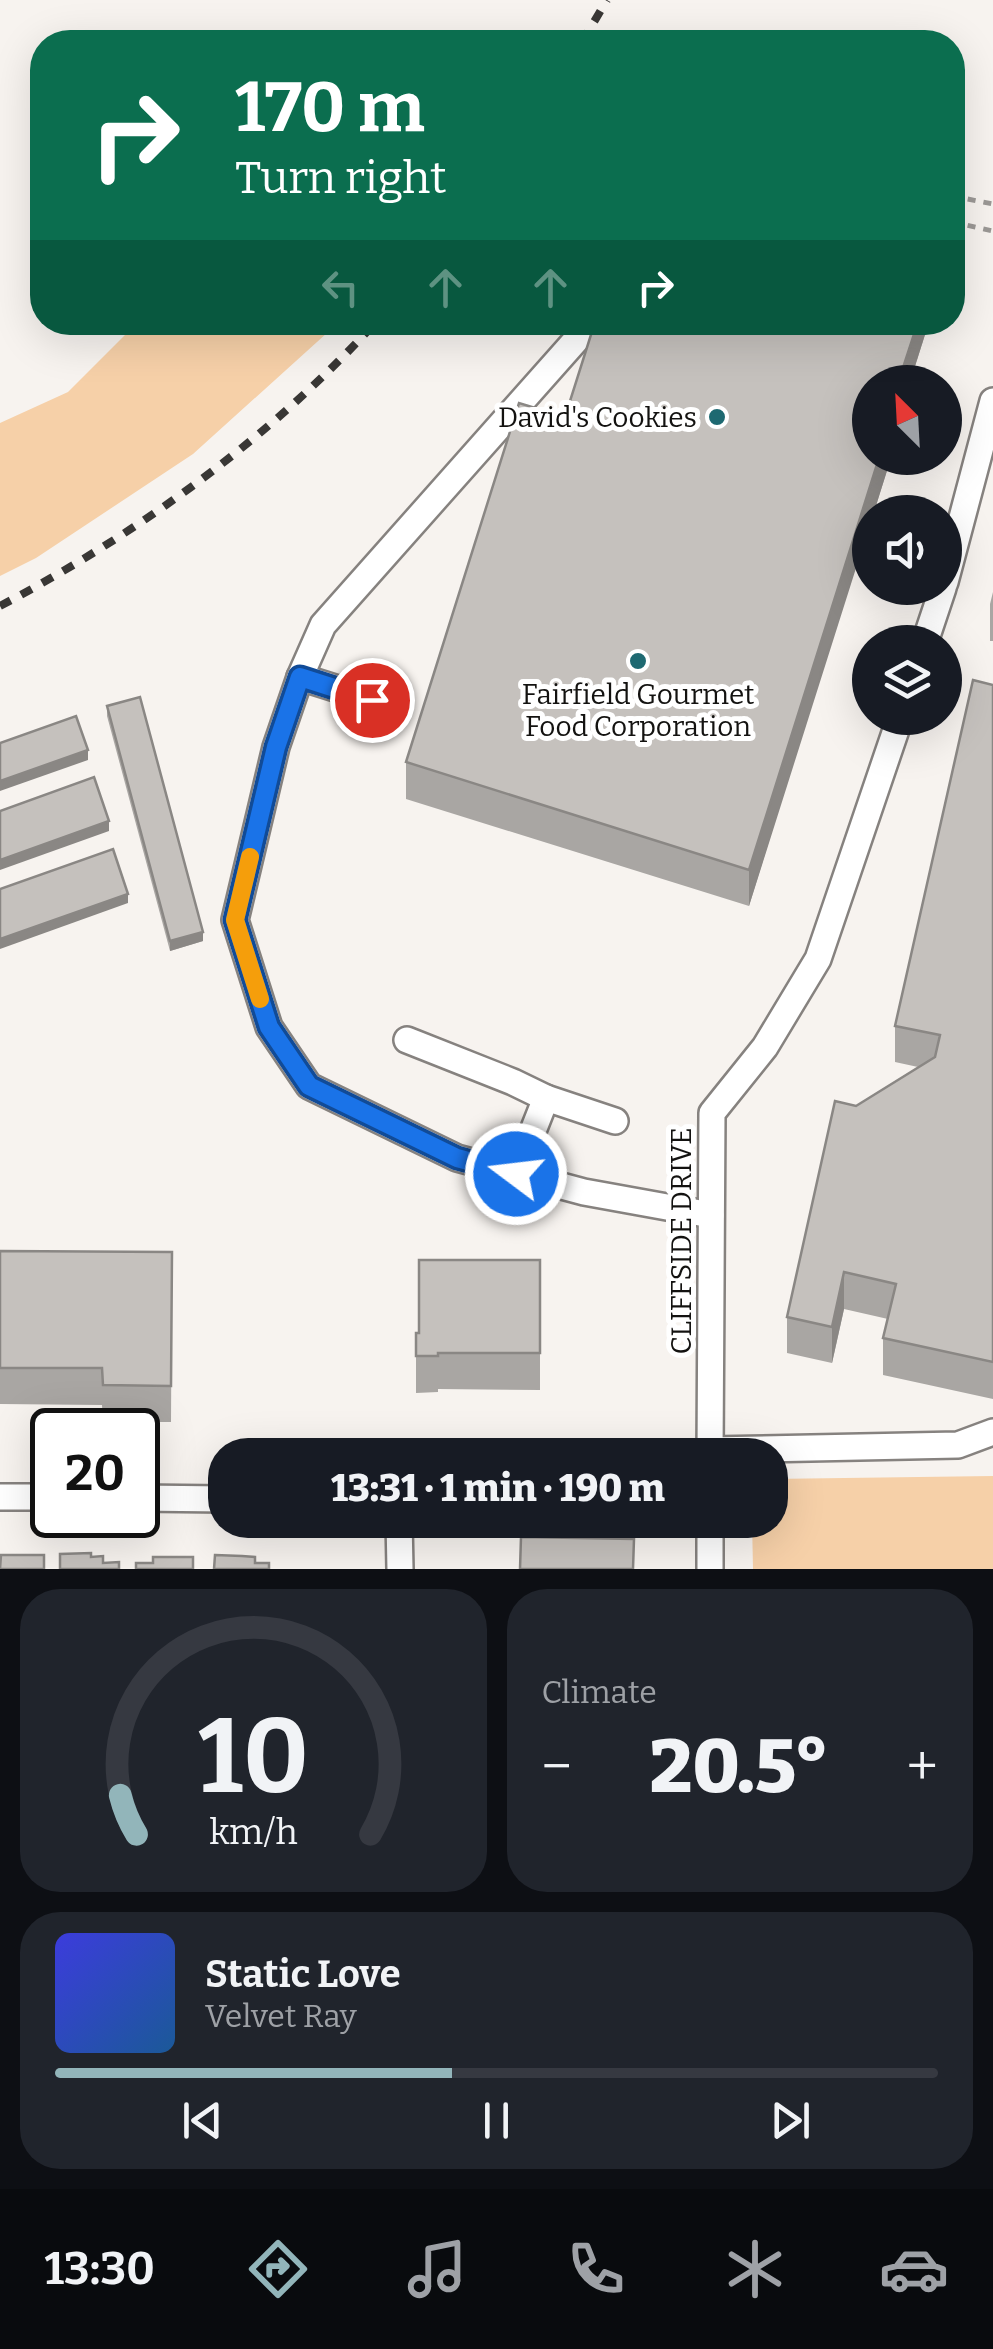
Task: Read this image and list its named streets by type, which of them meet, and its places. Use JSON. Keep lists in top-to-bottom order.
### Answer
{
  "streets": {
    "street": ["CLIFFSIDE DRIVE"]
  },
  "places": ["David's Cookies", "Fairfield Gourmet Food Corporation"],
  "north": "top left",
  "page": {
    "turn": ["170 m", "Turn right"],
    "limit": "20",
    "trip": "13:31 · 1 min · 190 m",
    "tile": "Climate",
    "heat": ["−", "20.5°", "+"],
    "song": ["Static Love", "Velvet Ray"],
    "tabs": "13:30",
    "gauge": ["10", "km/h"]
  }
}
